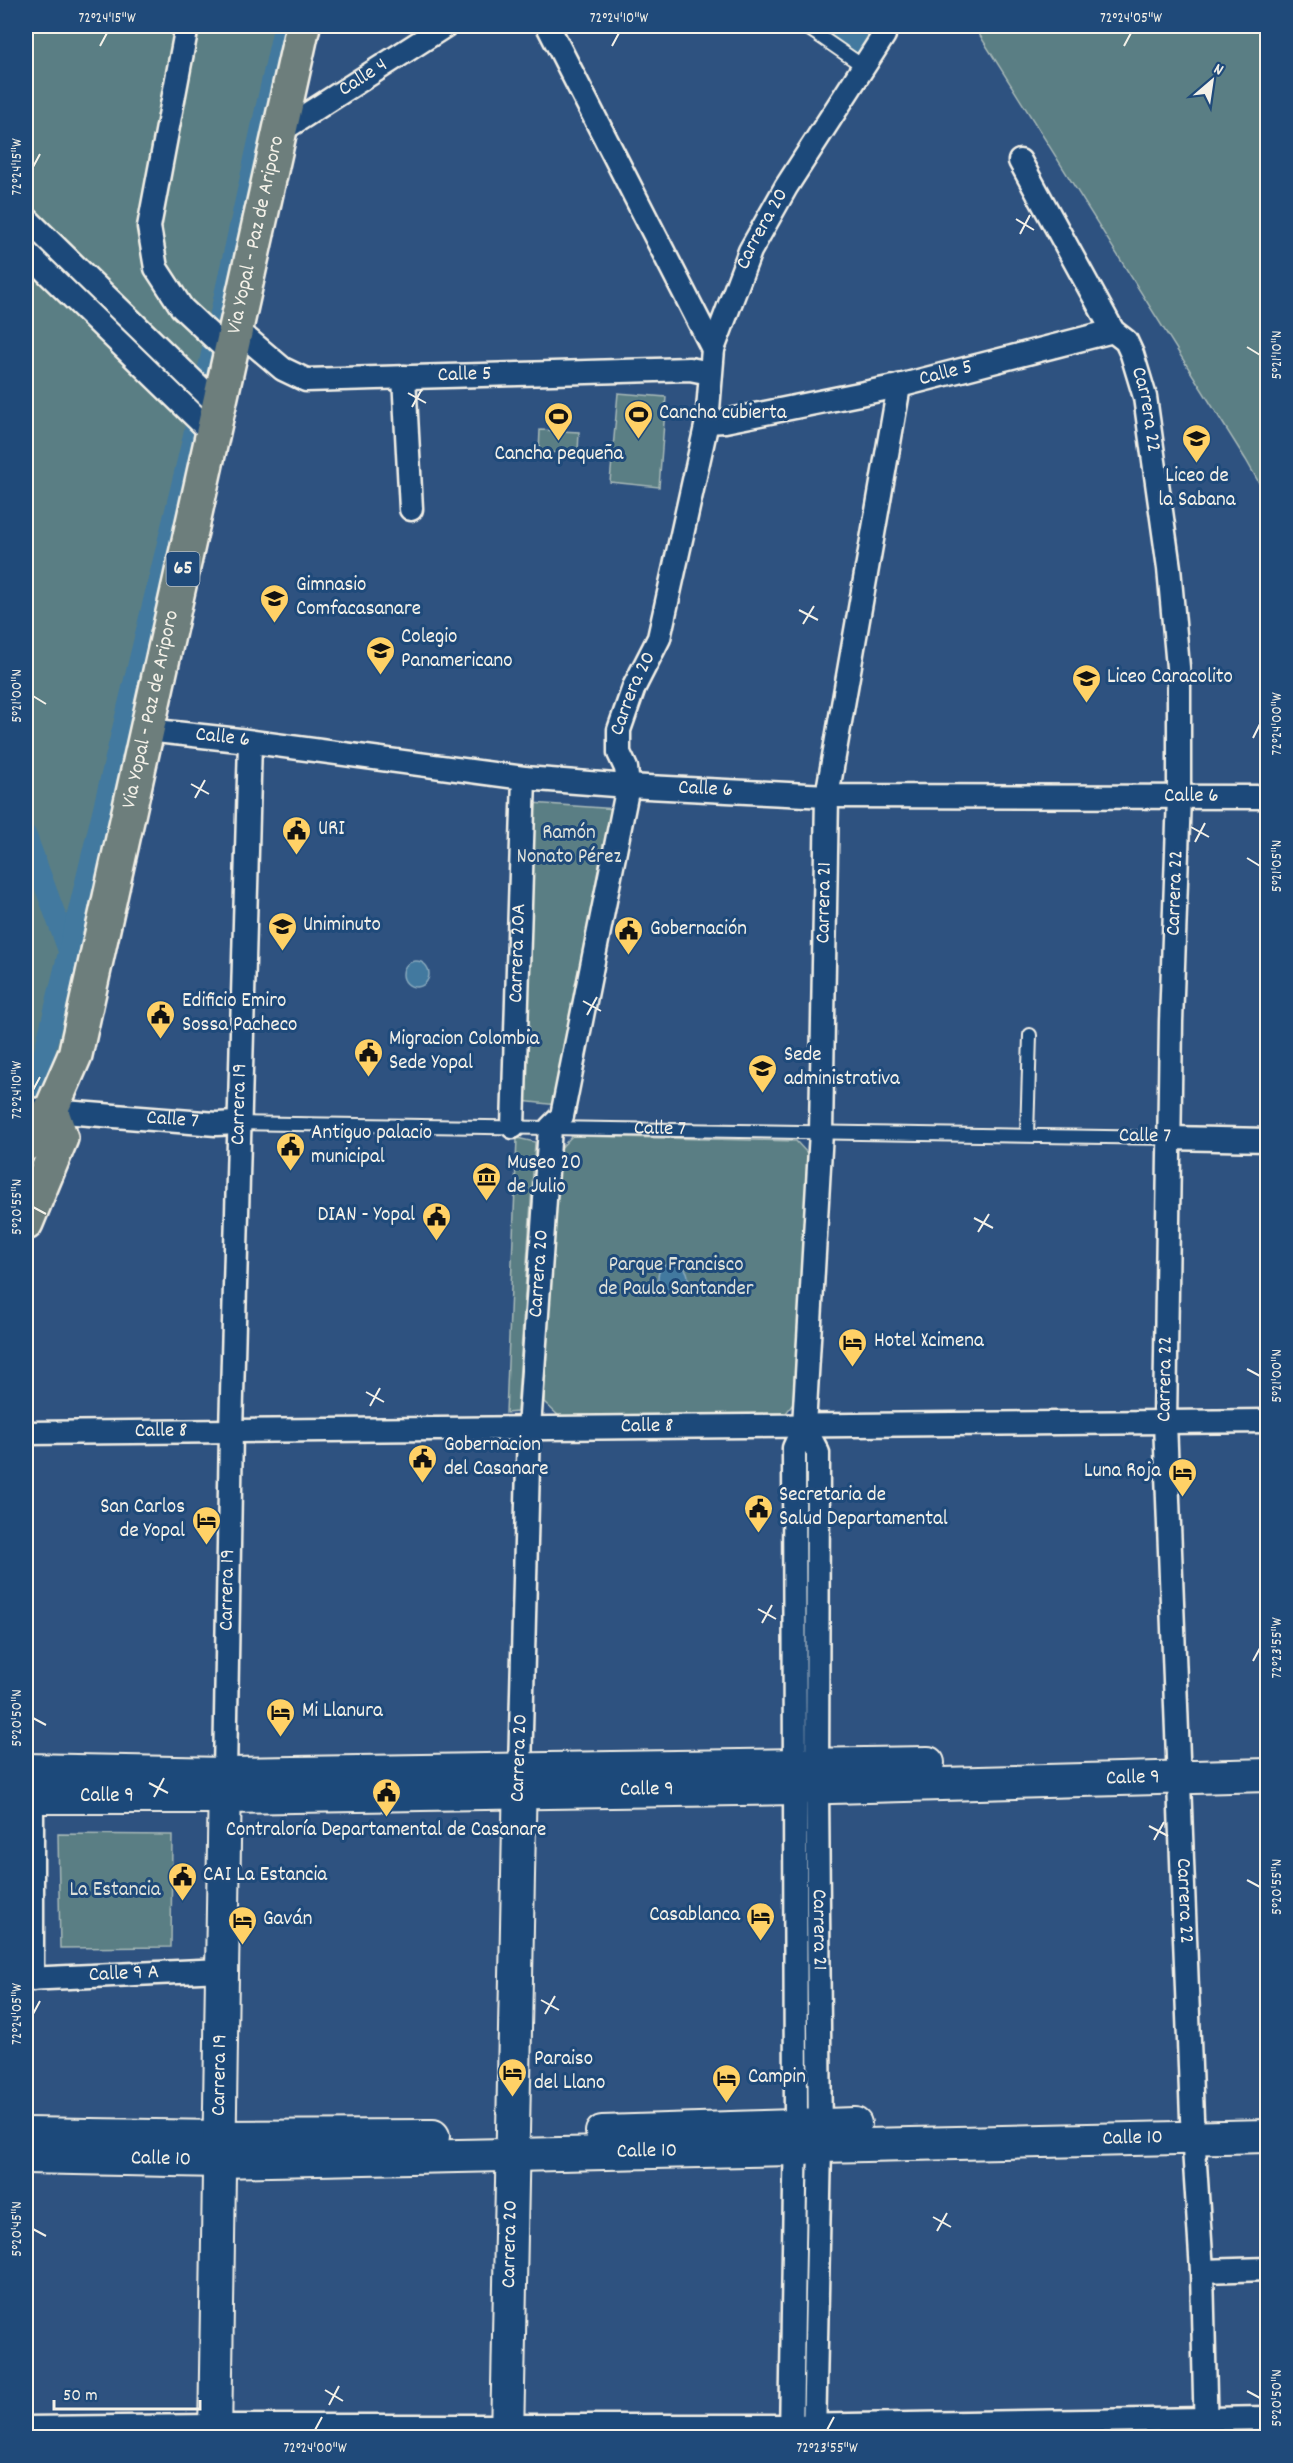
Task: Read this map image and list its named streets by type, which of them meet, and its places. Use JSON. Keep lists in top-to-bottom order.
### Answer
{
  "streets": {
    "main road": [
      "Carrera 20",
      "Via Yopal - Paz de Ariporo",
      "65",
      "Carrera 19",
      "Calle 9",
      "Calle 10"
    ],
    "street": [
      "Calle 4",
      "Calle 5",
      "Carrera 22",
      "Calle 6",
      "Carrera 21",
      "Carrera 20A",
      "Calle 7",
      "Calle 8",
      "Calle 9 A"
    ]
  },
  "crossings": [
    ["Calle 4", "Via Yopal - Paz de Ariporo"],
    ["Carrera 20", "Calle 5"],
    ["Carrera 20", "Calle 6"],
    ["Carrera 20", "Calle 7"],
    ["Carrera 20", "Calle 8"],
    ["Carrera 20", "Calle 9"],
    ["Carrera 20", "Calle 10"],
    ["Via Yopal - Paz de Ariporo", "Calle 5"],
    ["Via Yopal - Paz de Ariporo", "65"],
    ["Via Yopal - Paz de Ariporo", "Calle 6"],
    ["Via Yopal - Paz de Ariporo", "Calle 7"],
    ["Calle 5", "Carrera 22"],
    ["Calle 5", "Carrera 21"],
    ["Carrera 22", "Calle 6"],
    ["Carrera 22", "Calle 7"],
    ["Carrera 22", "Calle 8"],
    ["Carrera 22", "Calle 9"],
    ["Carrera 22", "Calle 10"],
    ["65", "Calle 7"],
    ["Calle 6", "Carrera 21"],
    ["Calle 6", "Carrera 20A"],
    ["Calle 6", "Carrera 19"],
    ["Carrera 21", "Calle 7"],
    ["Carrera 21", "Calle 8"],
    ["Carrera 21", "Calle 9"],
    ["Carrera 21", "Calle 10"],
    ["Carrera 20A", "Calle 7"],
    ["Carrera 19", "Calle 7"],
    ["Carrera 19", "Calle 8"],
    ["Carrera 19", "Calle 9"],
    ["Carrera 19", "Calle 9 A"],
    ["Carrera 19", "Calle 10"]
  ],
  "parks": ["Ramón Nonato Pérez", "Parque Francisco de Paula Santander", "La Estancia"],
  "places": {
    "sports": ["Cancha cubierta", "Cancha pequeña"],
    "school or university": [
      "Liceo de la Sabana",
      "Gimnasio Comfacasanare",
      "Colegio Panamericano",
      "Liceo Caracolito",
      "Uniminuto",
      "Sede administrativa"
    ],
    "public building": [
      "URI",
      "Gobernación",
      "Edificio Emiro Sossa Pacheco",
      "Migracion Colombia Sede Yopal",
      "Antiguo palacio municipal",
      "DIAN - Yopal",
      "Gobernacion del Casanare",
      "Secretaria de Salud Departamental",
      "Contraloría Departamental de Casanare",
      "CAI La Estancia"
    ],
    "museum": ["Museo 20 de Julio"],
    "hotel": [
      "Hotel Xcimena",
      "Luna Roja",
      "San Carlos de Yopal",
      "Mi Llanura",
      "Casablanca",
      "Gaván",
      "Paraiso del Llano",
      "Campin"
    ]
  },
  "scale_bar": "50 m",
  "north": "top right",
  "coordinates": [
    "72°24'15\"W",
    "72°24'10\"W",
    "72°24'05\"W",
    "5°21'10\"N",
    "5°21'00\"N",
    "72°24'00\"W",
    "5°21'05\"N",
    "5°20'55\"N",
    "72°23'55\"W",
    "5°20'50\"N",
    "5°20'45\"N"
  ]
}
